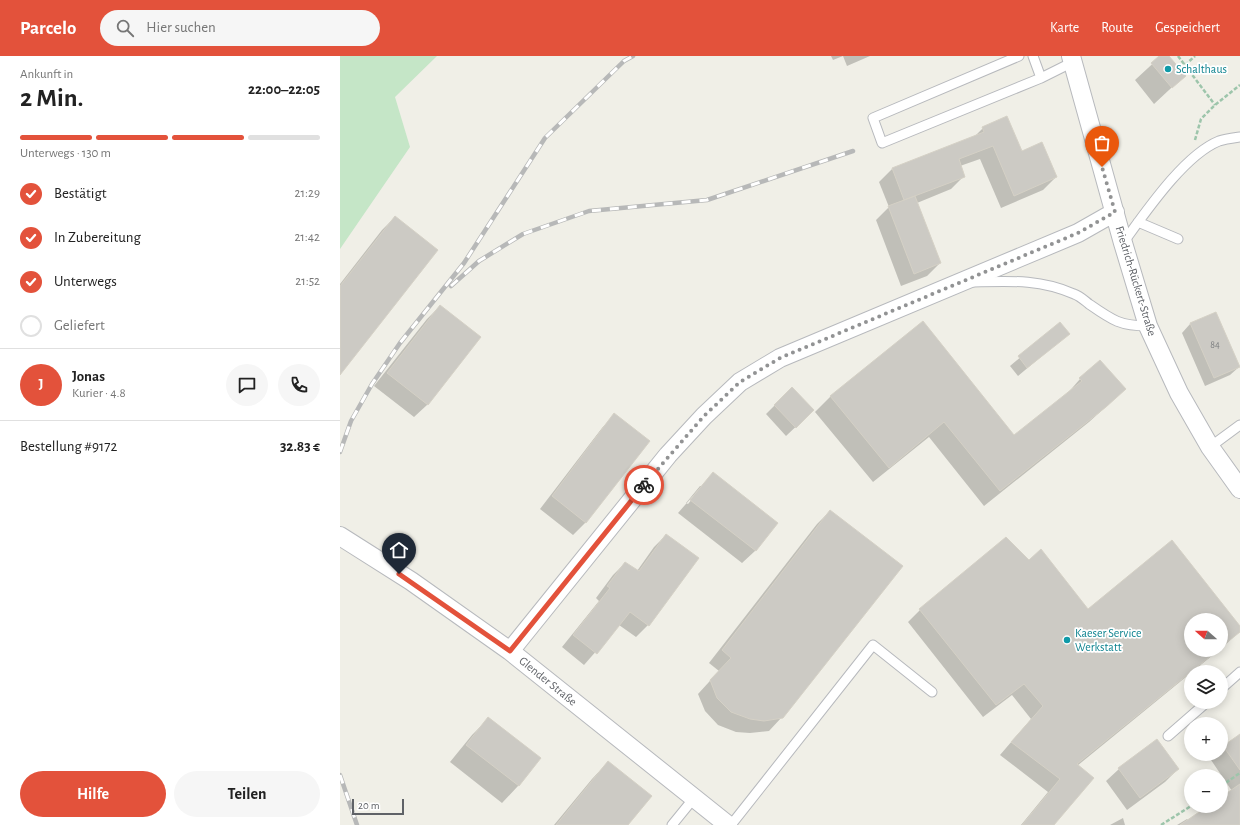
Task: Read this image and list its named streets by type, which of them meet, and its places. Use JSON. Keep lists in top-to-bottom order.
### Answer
{
  "streets": {
    "street": ["Friedrich-Rückert-Straße", "Glender Straße"]
  },
  "places": ["Schalthaus", "Kaeser Service Werkstatt"],
  "house_numbers": ["84"],
  "scale_bar": "20 m",
  "north": "left",
  "page": {
    "header": "Parcelo",
    "search": "Hier suchen",
    "nav": ["Karte", "Route", "Gespeichert"],
    "heading": ["2 Min.", "Ankunft in", "22:00–22:05"],
    "panel": [
      "Jonas",
      "Kurier · 4.8",
      "Bestellung #9172",
      "32.83 €"
    ],
    "bar": "Unterwegs · 130 m",
    "list": [
      ["Bestätigt", "21:29"],
      ["In Zubereitung", "21:42"],
      ["Unterwegs", "21:52"],
      "Geliefert"
    ],
    "round": "J",
    "map_buttons": ["+", "−"],
    "buttons": ["Hilfe", "Teilen"],
    "scale": "20 m"
  }
}
